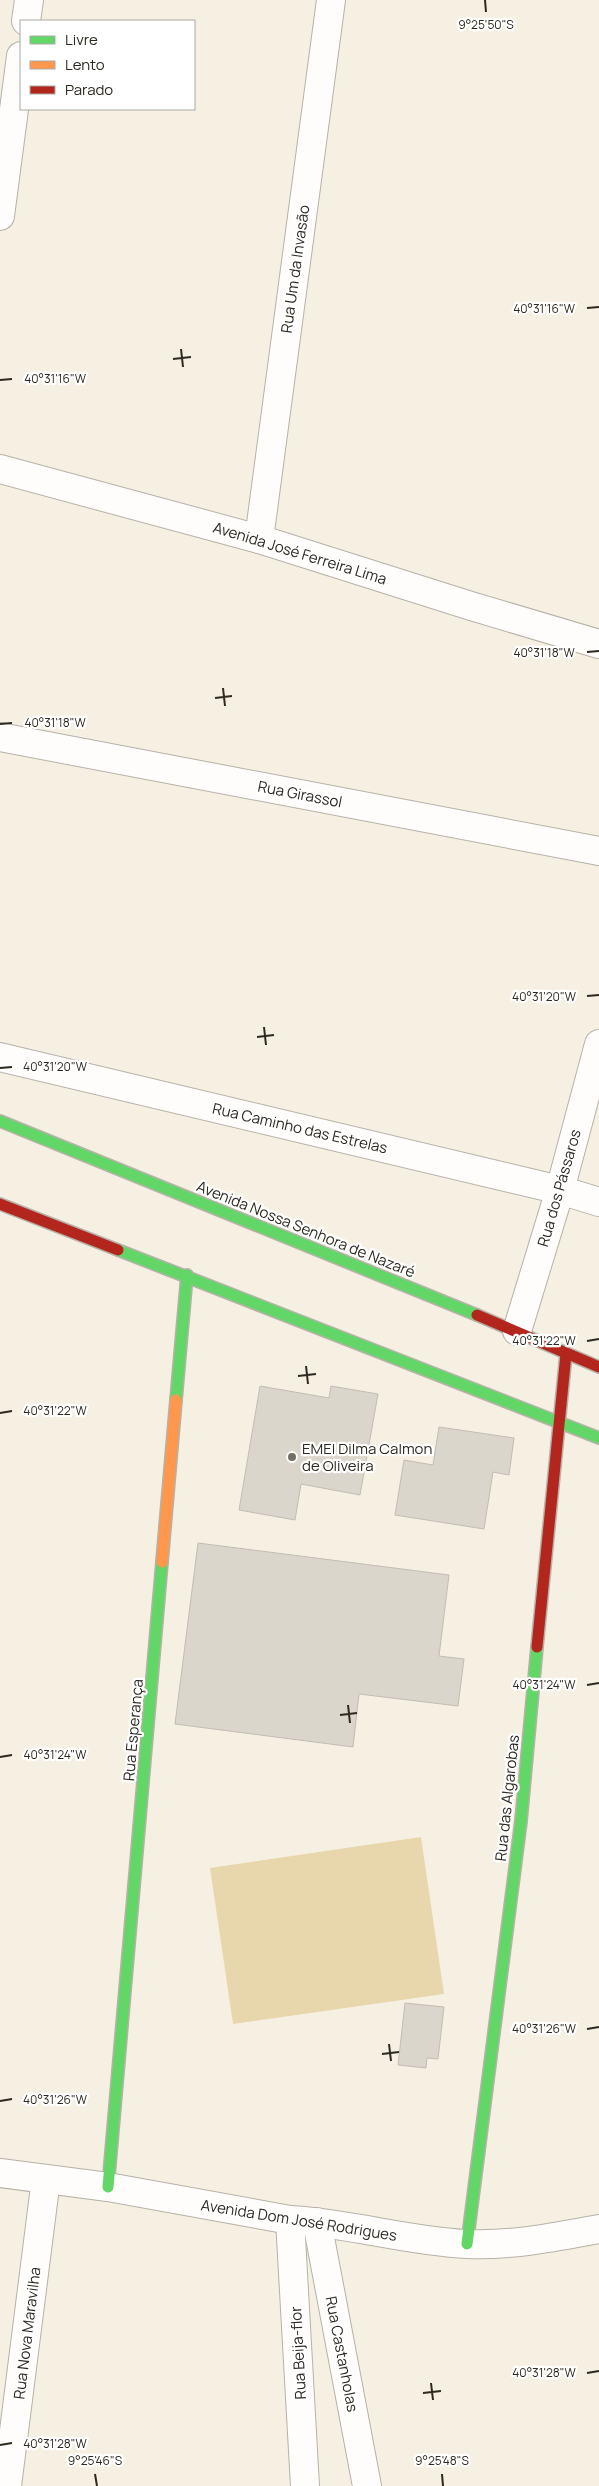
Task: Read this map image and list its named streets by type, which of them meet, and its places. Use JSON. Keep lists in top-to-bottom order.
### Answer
{
  "streets": {
    "street": [
      "Rua Um da Invasão",
      "Avenida José Ferreira Lima",
      "Rua Girassol",
      "Rua Caminho das Estrelas",
      "Rua dos Pássaros",
      "Avenida Nossa Senhora de Nazaré",
      "Rua Esperança",
      "Rua das Algarobas",
      "Avenida Dom José Rodrigues",
      "Rua Nova Maravilha",
      "Rua Beija-flor",
      "Rua Castanholas"
    ]
  },
  "crossings": [
    ["Rua Um da Invasão", "Avenida José Ferreira Lima"],
    ["Rua Caminho das Estrelas", "Rua dos Pássaros"],
    ["Rua dos Pássaros", "Avenida Nossa Senhora de Nazaré"],
    ["Avenida Nossa Senhora de Nazaré", "Rua das Algarobas"],
    ["Rua Esperança", "Avenida Dom José Rodrigues"],
    ["Rua das Algarobas", "Avenida Dom José Rodrigues"],
    ["Avenida Dom José Rodrigues", "Rua Nova Maravilha"],
    ["Avenida Dom José Rodrigues", "Rua Beija-flor"],
    ["Avenida Dom José Rodrigues", "Rua Castanholas"]
  ],
  "places": ["EMEI Dilma Calmon de Oliveira"],
  "legend": ["Livre", "Lento", "Parado"],
  "coordinates": [
    "9°25'50\"S",
    "40°31'16\"W",
    "40°31'18\"W",
    "40°31'20\"W",
    "40°31'22\"W",
    "40°31'24\"W",
    "40°31'26\"W",
    "40°31'28\"W",
    "9°25'46\"S",
    "9°25'48\"S"
  ]
}
